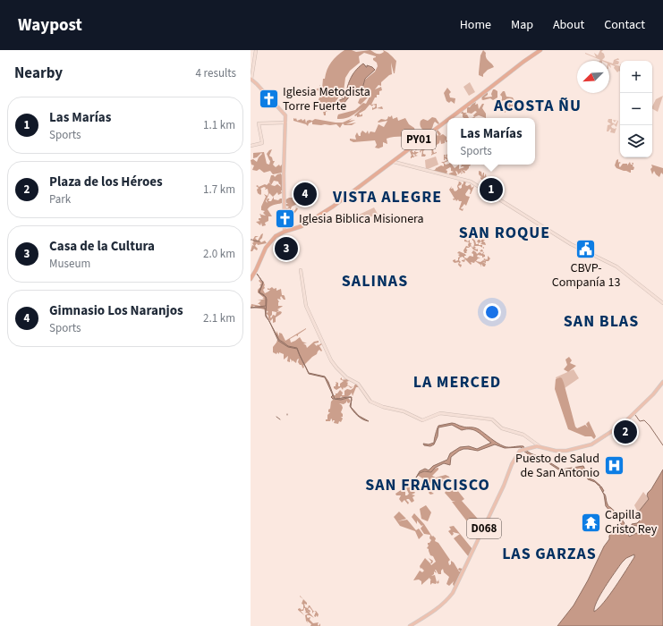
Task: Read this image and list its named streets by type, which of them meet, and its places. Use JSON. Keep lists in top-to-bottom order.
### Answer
{
  "streets": {
    "highway": ["PY01"],
    "main road": ["D068"]
  },
  "districts": [
    "ACOSTA ÑU",
    "VISTA ALEGRE",
    "SAN ROQUE",
    "SALINAS",
    "SAN BLAS",
    "LA MERCED",
    "SAN FRANCISCO",
    "LAS GARZAS"
  ],
  "places": {
    "church": ["Iglesia Metodista Torre Fuerte", "Iglesia Biblica Misionera"],
    "public building": ["CBVP- Companía 13"],
    "hospital": ["Puesto de Salud de San Antonio"],
    "temple": ["Capilla Cristo Rey"]
  },
  "north": "bottom left",
  "page": {
    "header": "Waypost",
    "nav": [
      "Home",
      "Map",
      "About",
      "Contact"
    ],
    "heading": ["Nearby", "4 results"],
    "map_buttons": ["+", "−"],
    "list": [
      {
        "mark": "1",
        "name": "Las Marías",
        "note": "Sports",
        "value": "1.1 km"
      },
      {
        "mark": "2",
        "name": "Plaza de los Héroes",
        "note": "Park",
        "value": "1.7 km"
      },
      {
        "mark": "3",
        "name": "Casa de la Cultura",
        "note": "Museum",
        "value": "2.0 km"
      },
      {
        "mark": "4",
        "name": "Gimnasio Los Naranjos",
        "note": "Sports",
        "value": "2.1 km"
      }
    ],
    "popup": ["Las Marías", "Sports"],
    "pins": [
      "1",
      "4",
      "3",
      "2"
    ]
  }
}
